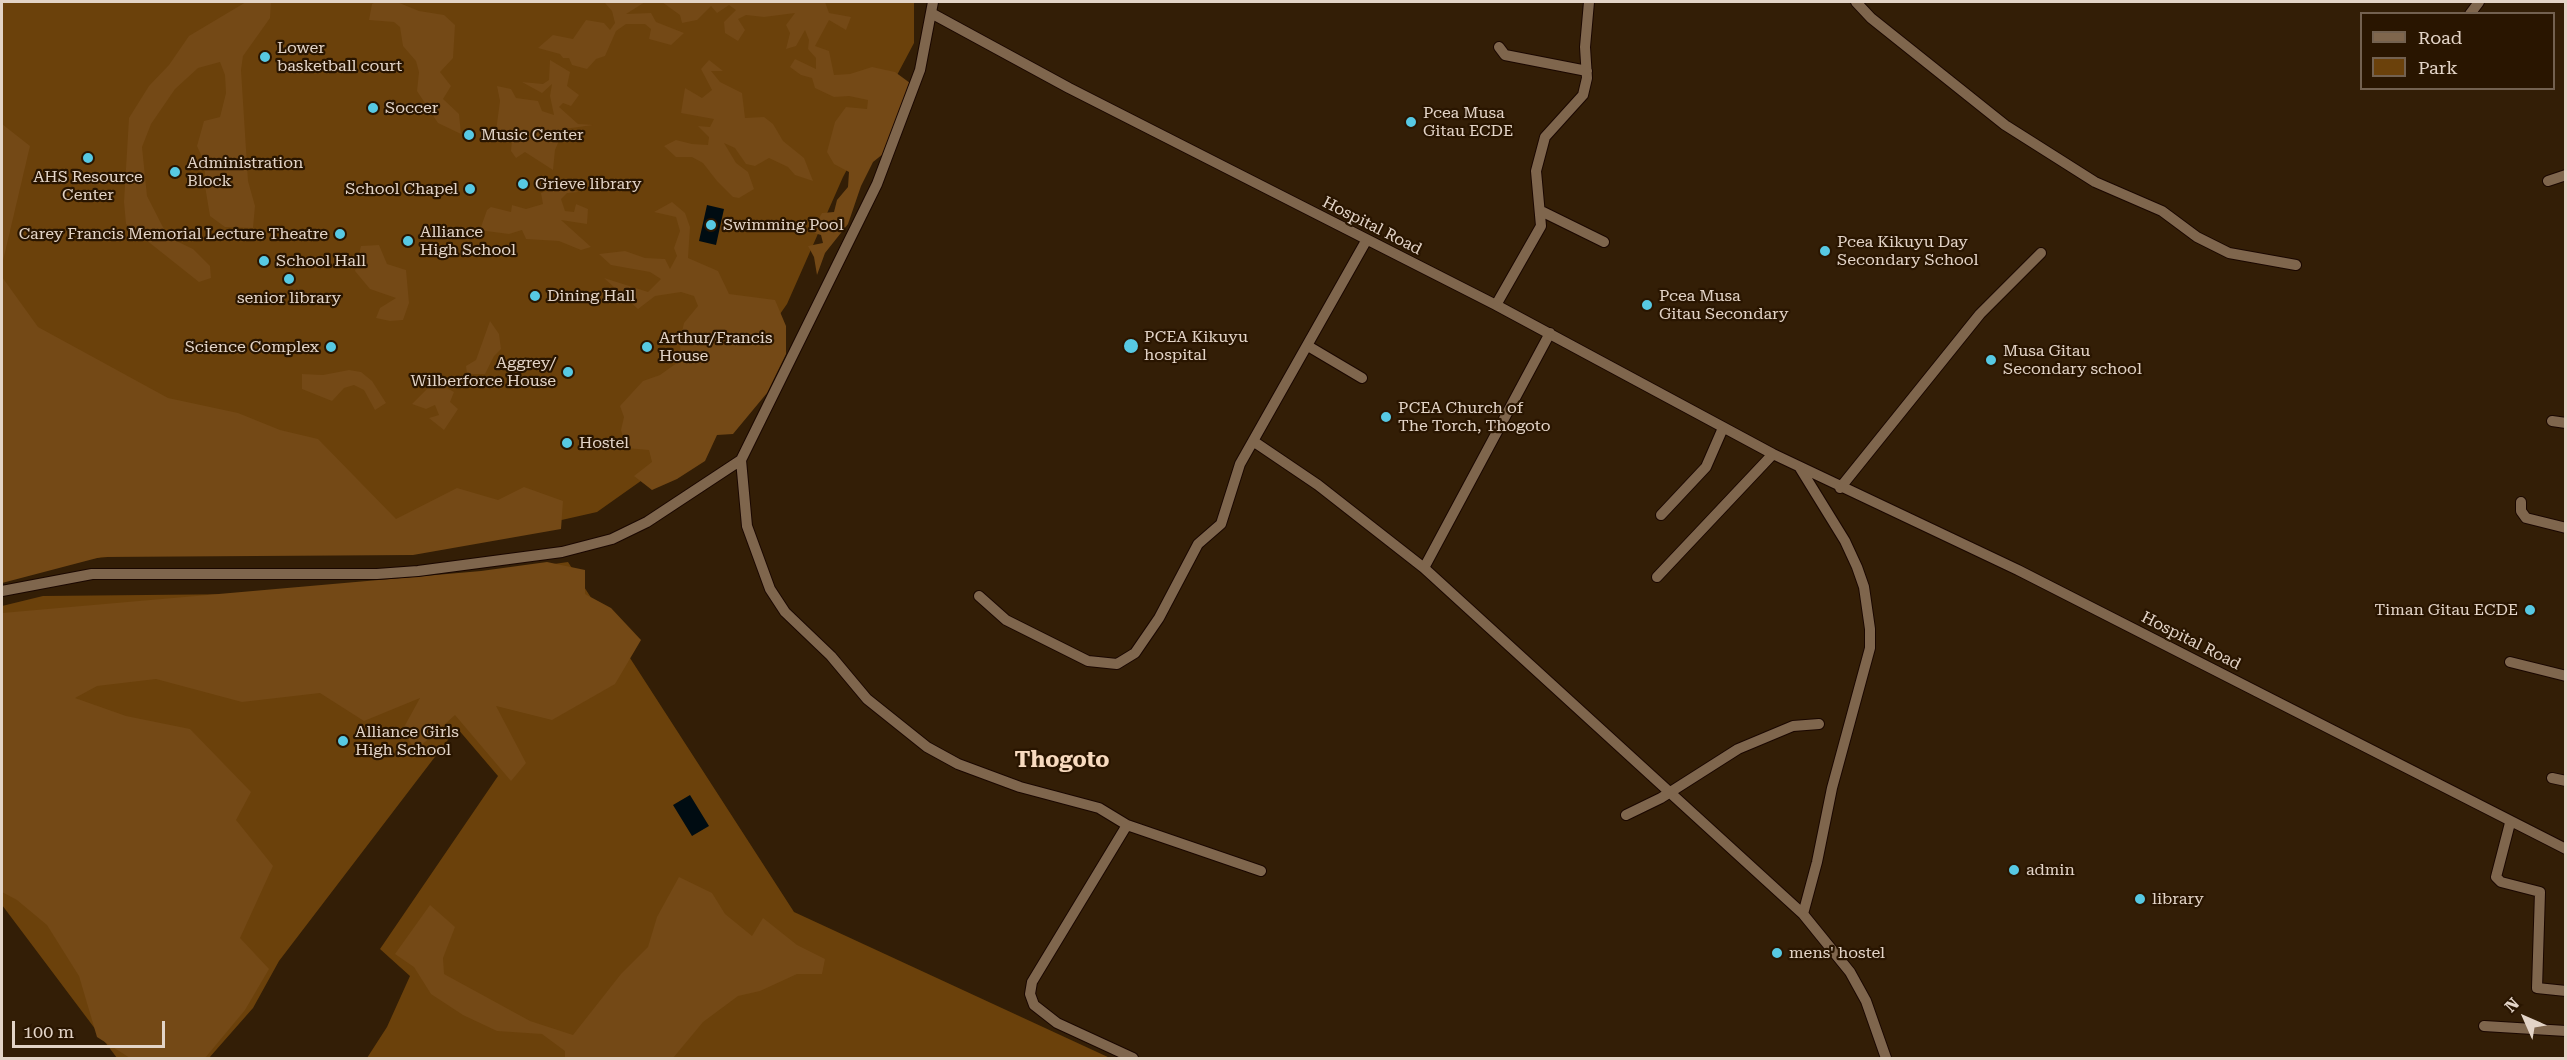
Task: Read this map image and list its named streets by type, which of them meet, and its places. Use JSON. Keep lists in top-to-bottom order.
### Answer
{
  "streets": {
    "street": ["Hospital Road"]
  },
  "districts": ["Thogoto"],
  "places": [
    "Lower basketball court",
    "Soccer",
    "Pcea Musa Gitau ECDE",
    "Music Center",
    "AHS Resource Center",
    "Administration Block",
    "Grieve library",
    "School Chapel",
    "Swimming Pool",
    "Carey Francis Memorial Lecture Theatre",
    "Alliance High School",
    "Pcea Kikuyu Day Secondary School",
    "School Hall",
    "senior library",
    "Dining Hall",
    "Pcea Musa Gitau Secondary",
    "PCEA Kikuyu hospital",
    "Science Complex",
    "Arthur/Francis House",
    "Musa Gitau Secondary school",
    "Aggrey/ Wilberforce House",
    "PCEA Church of The Torch, Thogoto",
    "Hostel",
    "Timan Gitau ECDE",
    "Alliance Girls High School",
    "admin",
    "library",
    "mens' hostel"
  ],
  "legend": ["Road", "Park"],
  "scale_bar": "100 m",
  "north": "top left"
}
